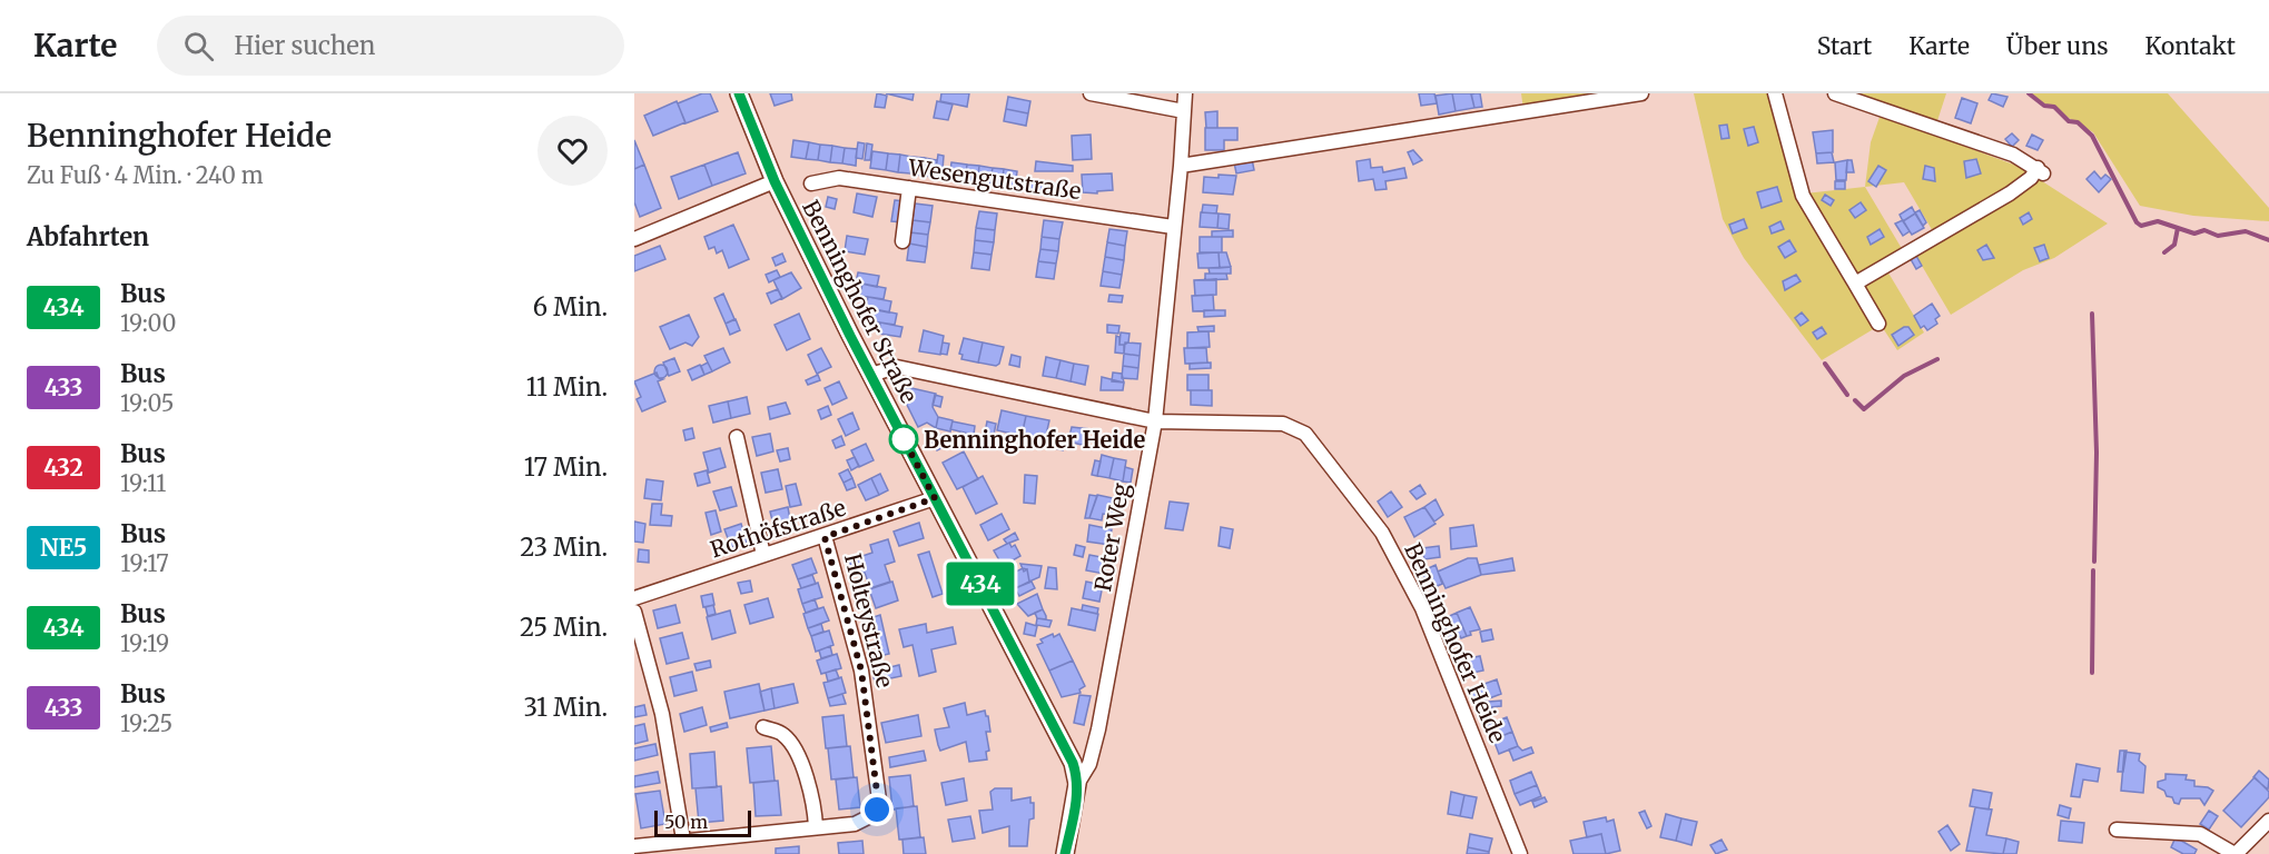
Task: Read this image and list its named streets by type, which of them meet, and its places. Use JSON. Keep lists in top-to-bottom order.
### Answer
{
  "streets": {
    "main road": ["Benninghofer Straße"],
    "street": [
      "Wesengutstraße",
      "Rothöfstraße",
      "Roter Weg",
      "Holteystraße",
      "Benninghofer Heide"
    ]
  },
  "crossings": [
    ["Wesengutstraße", "Roter Weg"],
    ["Benninghofer Straße", "Rothöfstraße"],
    ["Benninghofer Straße", "Roter Weg"],
    ["Benninghofer Straße", "Benninghofer Heide"],
    ["Rothöfstraße", "Holteystraße"],
    ["Roter Weg", "Benninghofer Heide"]
  ],
  "places": ["Benninghofer Heide"],
  "lines": ["bus line 434"],
  "scale_bar": "50 m",
  "page": {
    "header": "Karte",
    "search": "Hier suchen",
    "nav": [
      "Start",
      "Karte",
      "Über uns",
      "Kontakt"
    ],
    "heading": [
      ["Benninghofer Heide", "Zu Fuß · 4 Min. · 240 m"],
      "Abfahrten"
    ],
    "on_map": "434",
    "list": [
      {
        "mark": "434",
        "name": "Bus",
        "note": "19:00",
        "value": "6 Min."
      },
      {
        "mark": "433",
        "name": "Bus",
        "note": "19:05",
        "value": "11 Min."
      },
      {
        "mark": "432",
        "name": "Bus",
        "note": "19:11",
        "value": "17 Min."
      },
      {
        "mark": "NE5",
        "name": "Bus",
        "note": "19:17",
        "value": "23 Min."
      },
      {
        "mark": "434",
        "name": "Bus",
        "note": "19:19",
        "value": "25 Min."
      },
      {
        "mark": "433",
        "name": "Bus",
        "note": "19:25",
        "value": "31 Min."
      }
    ],
    "scale": "50 m"
  }
}
